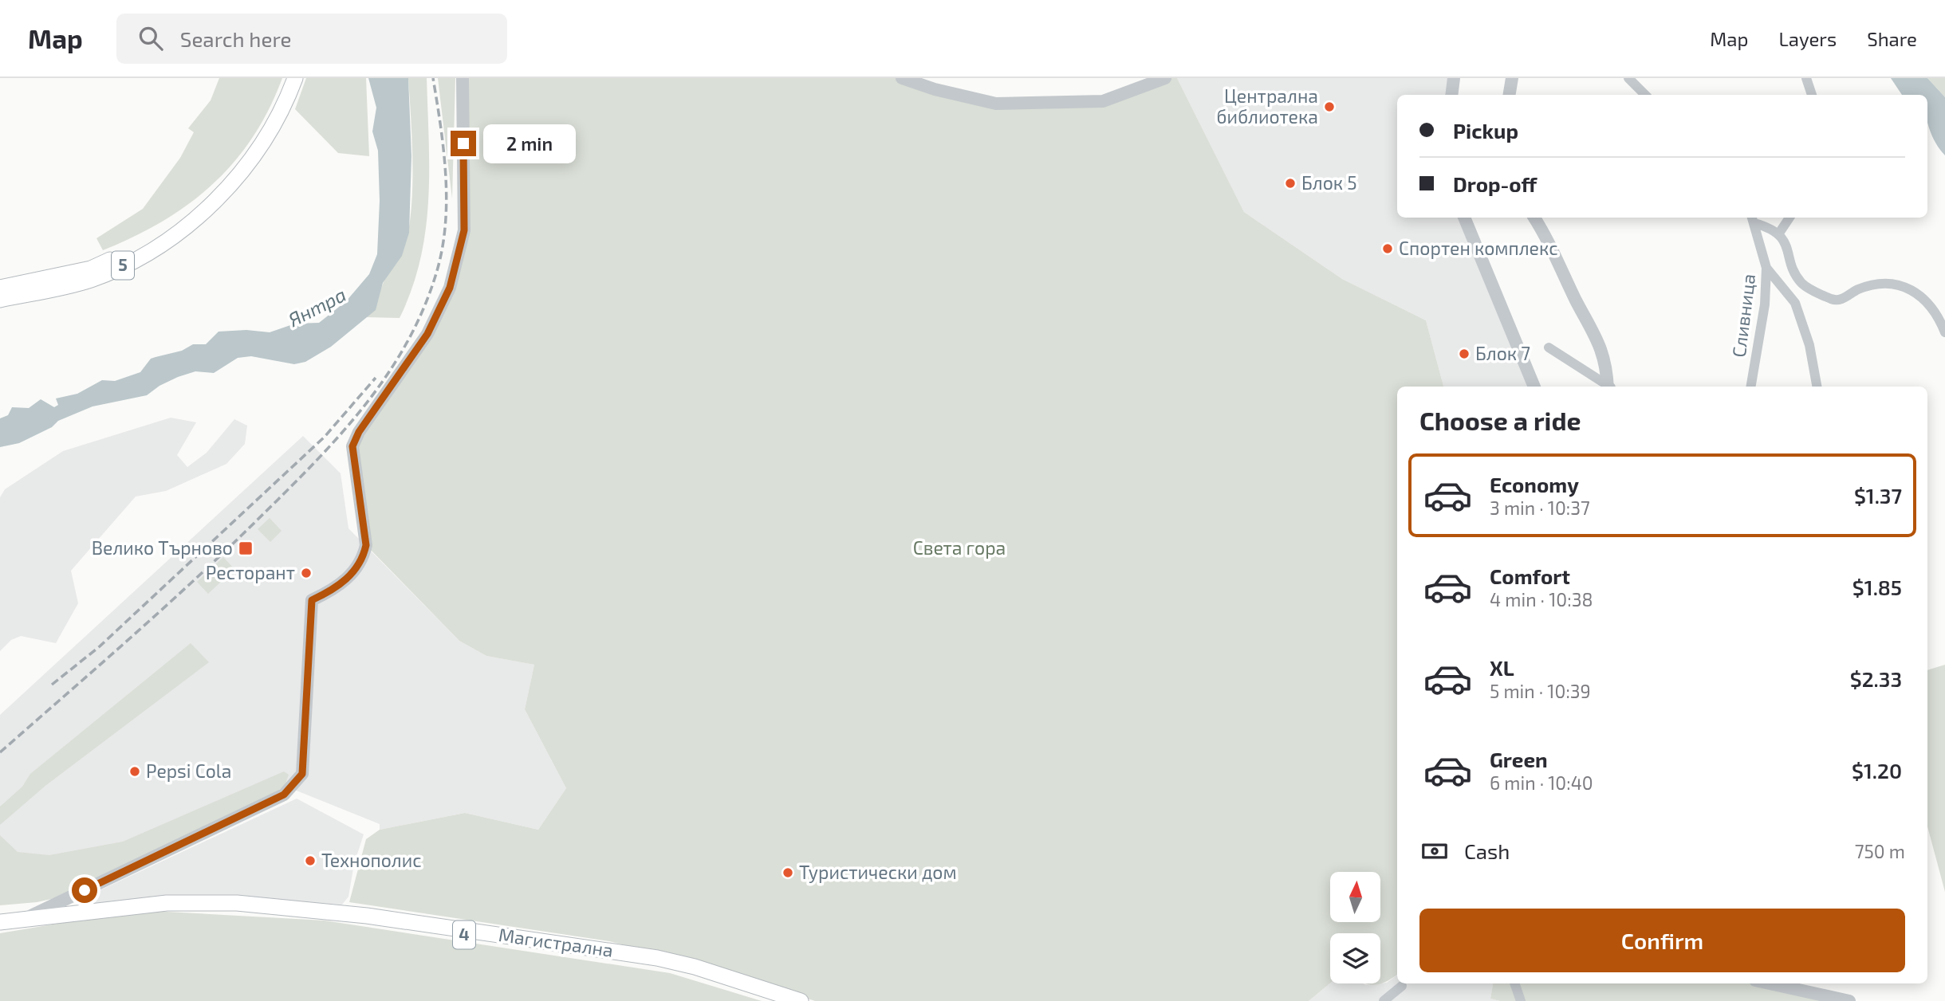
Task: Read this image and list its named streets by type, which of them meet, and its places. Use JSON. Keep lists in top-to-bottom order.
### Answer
{
  "streets": {
    "main road": ["5", "4", "Магистрална"],
    "street": ["Сливница"]
  },
  "water": ["Янтра"],
  "parks": ["Света гора"],
  "places": {
    "other": [
      "Централна библиотека",
      "Блок 5",
      "Спортен комплекс",
      "Блок 7",
      "Ресторант",
      "Pepsi Cola",
      "Технополис",
      "Туристически дом"
    ],
    "transit": ["Велико Търново"]
  },
  "north": "top",
  "page": {
    "header": "Map",
    "search": "Search here",
    "nav": ["Map", "Layers", "Share"],
    "banner": ["Pickup", "Drop-off"],
    "bubble": "2 min",
    "heading": "Choose a ride",
    "list": [
      {
        "name": "Economy",
        "note": "3 min · 10:37",
        "value": "$1.37"
      },
      {
        "name": "Comfort",
        "note": "4 min · 10:38",
        "value": "$1.85"
      },
      {
        "name": "XL",
        "note": "5 min · 10:39",
        "value": "$2.33"
      },
      {
        "name": "Green",
        "note": "6 min · 10:40",
        "value": "$1.20"
      }
    ],
    "pay": ["Cash", "750 m"],
    "buttons": "Confirm"
  }
}
